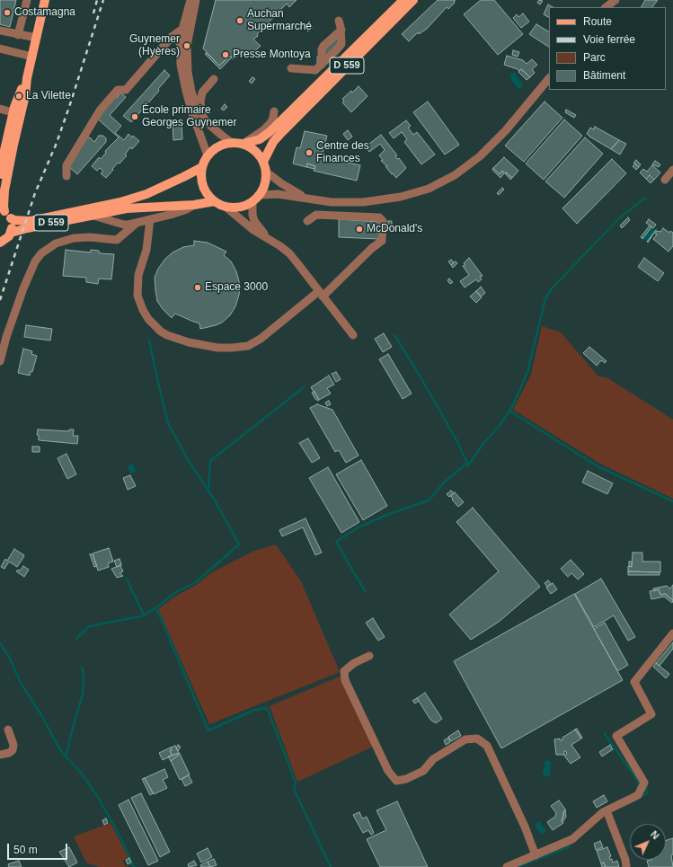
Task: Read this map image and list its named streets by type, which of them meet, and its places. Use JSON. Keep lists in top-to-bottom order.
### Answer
{
  "streets": {
    "main road": ["D 559"]
  },
  "places": [
    "Costamagna",
    "Auchan Supermarché",
    "Guynemer (Hyères)",
    "Presse Montoya",
    "La Vilette",
    "École primaire Georges Guynemer",
    "Centre des Finances",
    "McDonald's",
    "Espace 3000"
  ],
  "legend": [
    "Route",
    "Voie ferrée",
    "Parc",
    "Bâtiment"
  ],
  "scale_bar": "50 m",
  "north": "top right"
}
